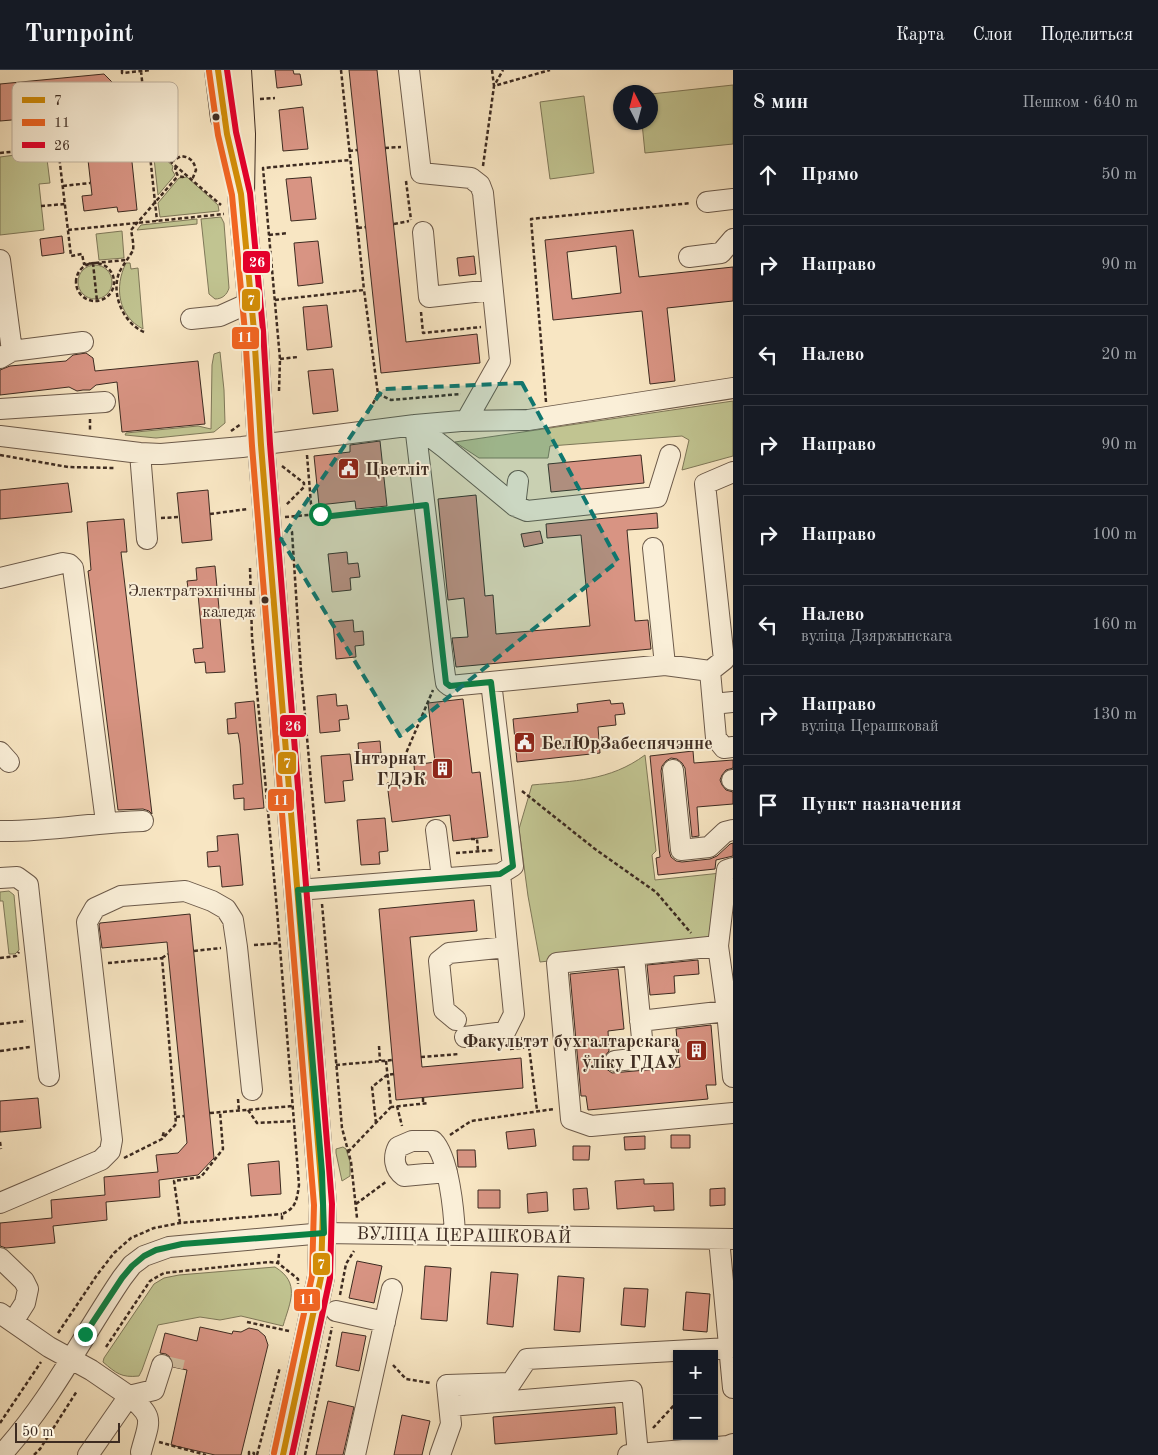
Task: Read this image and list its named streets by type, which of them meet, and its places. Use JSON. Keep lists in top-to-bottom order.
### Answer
{
  "streets": {
    "street": ["ВУЛІЦА ЦЕРАШКОВАЙ"]
  },
  "places": {
    "public building": ["Цветліт", "БелЮрЗабеспячэнне"],
    "other": ["Электратэхнічны каледж"],
    "building": ["Інтэрнат ГДЭК", "Факультэт бухгалтарскага ўліку ГДАУ"]
  },
  "lines": ["transit line 7", "transit line 26", "transit line 11"],
  "legend": ["7", "11", "26"],
  "scale_bar": "50 m",
  "north": "top",
  "page": {
    "header": "Turnpoint",
    "nav": ["Карта", "Слои", "Поделиться"],
    "heading": ["8 мин", "Пешком · 640 m"],
    "list": [
      ["Прямо", "50 m"],
      ["Направо", "90 m"],
      ["Налево", "20 m"],
      ["Направо", "90 m"],
      ["Направо", "100 m"],
      ["Налево", "вуліца Дзяржынскага", "160 m"],
      ["Направо", "вуліца Церашковай", "130 m"],
      "Пункт назначения"
    ],
    "map_buttons": ["+", "−"],
    "scale": "50 m"
  }
}
